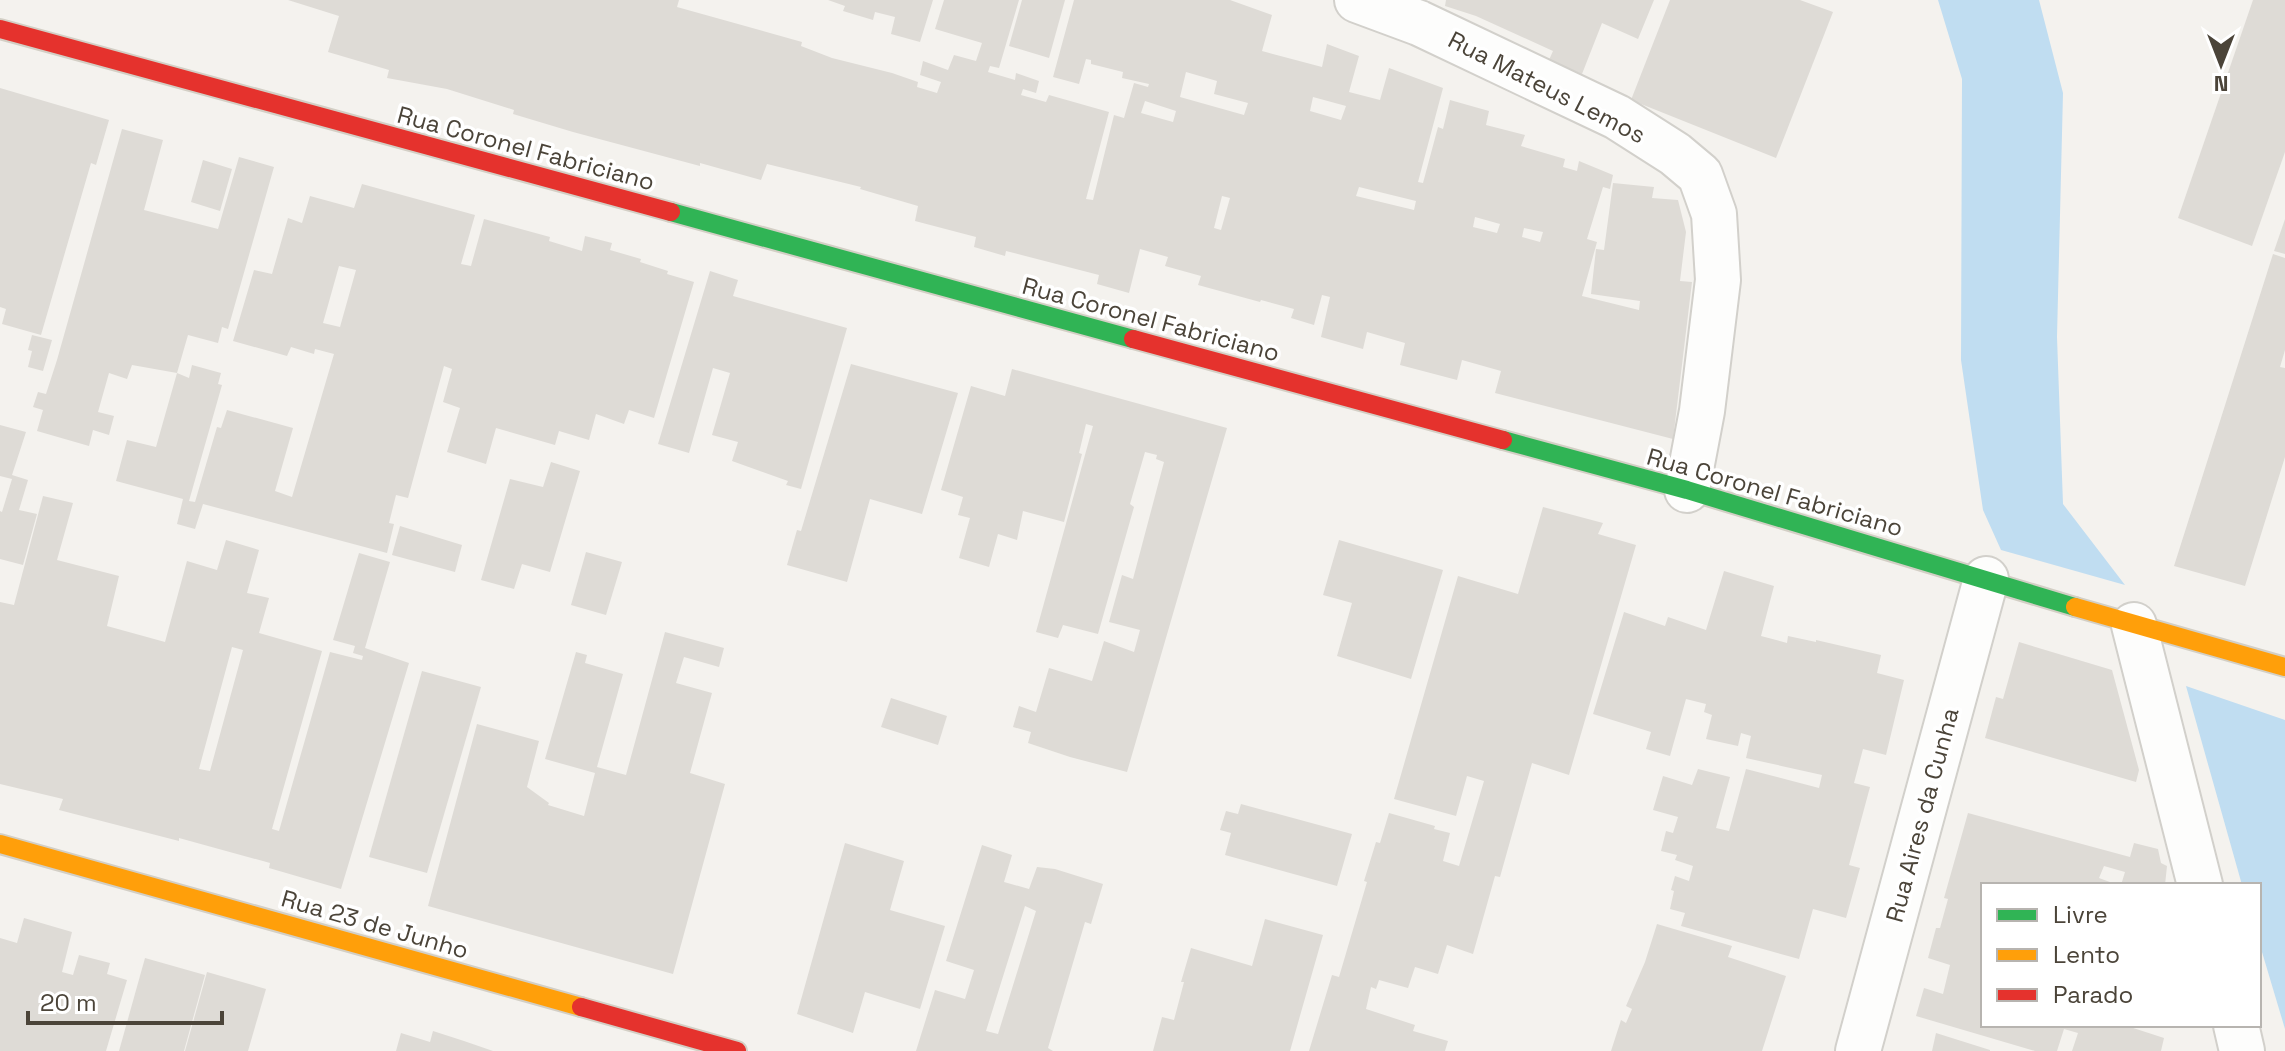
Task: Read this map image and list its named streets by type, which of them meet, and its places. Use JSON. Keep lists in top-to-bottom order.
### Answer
{
  "streets": {
    "street": [
      "Rua Mateus Lemos",
      "Rua Coronel Fabriciano",
      "Rua Aires da Cunha",
      "Rua 23 de Junho"
    ]
  },
  "crossings": [
    ["Rua Mateus Lemos", "Rua Coronel Fabriciano"],
    ["Rua Coronel Fabriciano", "Rua Aires da Cunha"]
  ],
  "legend": ["Livre", "Lento", "Parado"],
  "scale_bar": "20 m",
  "north": "bottom"
}
